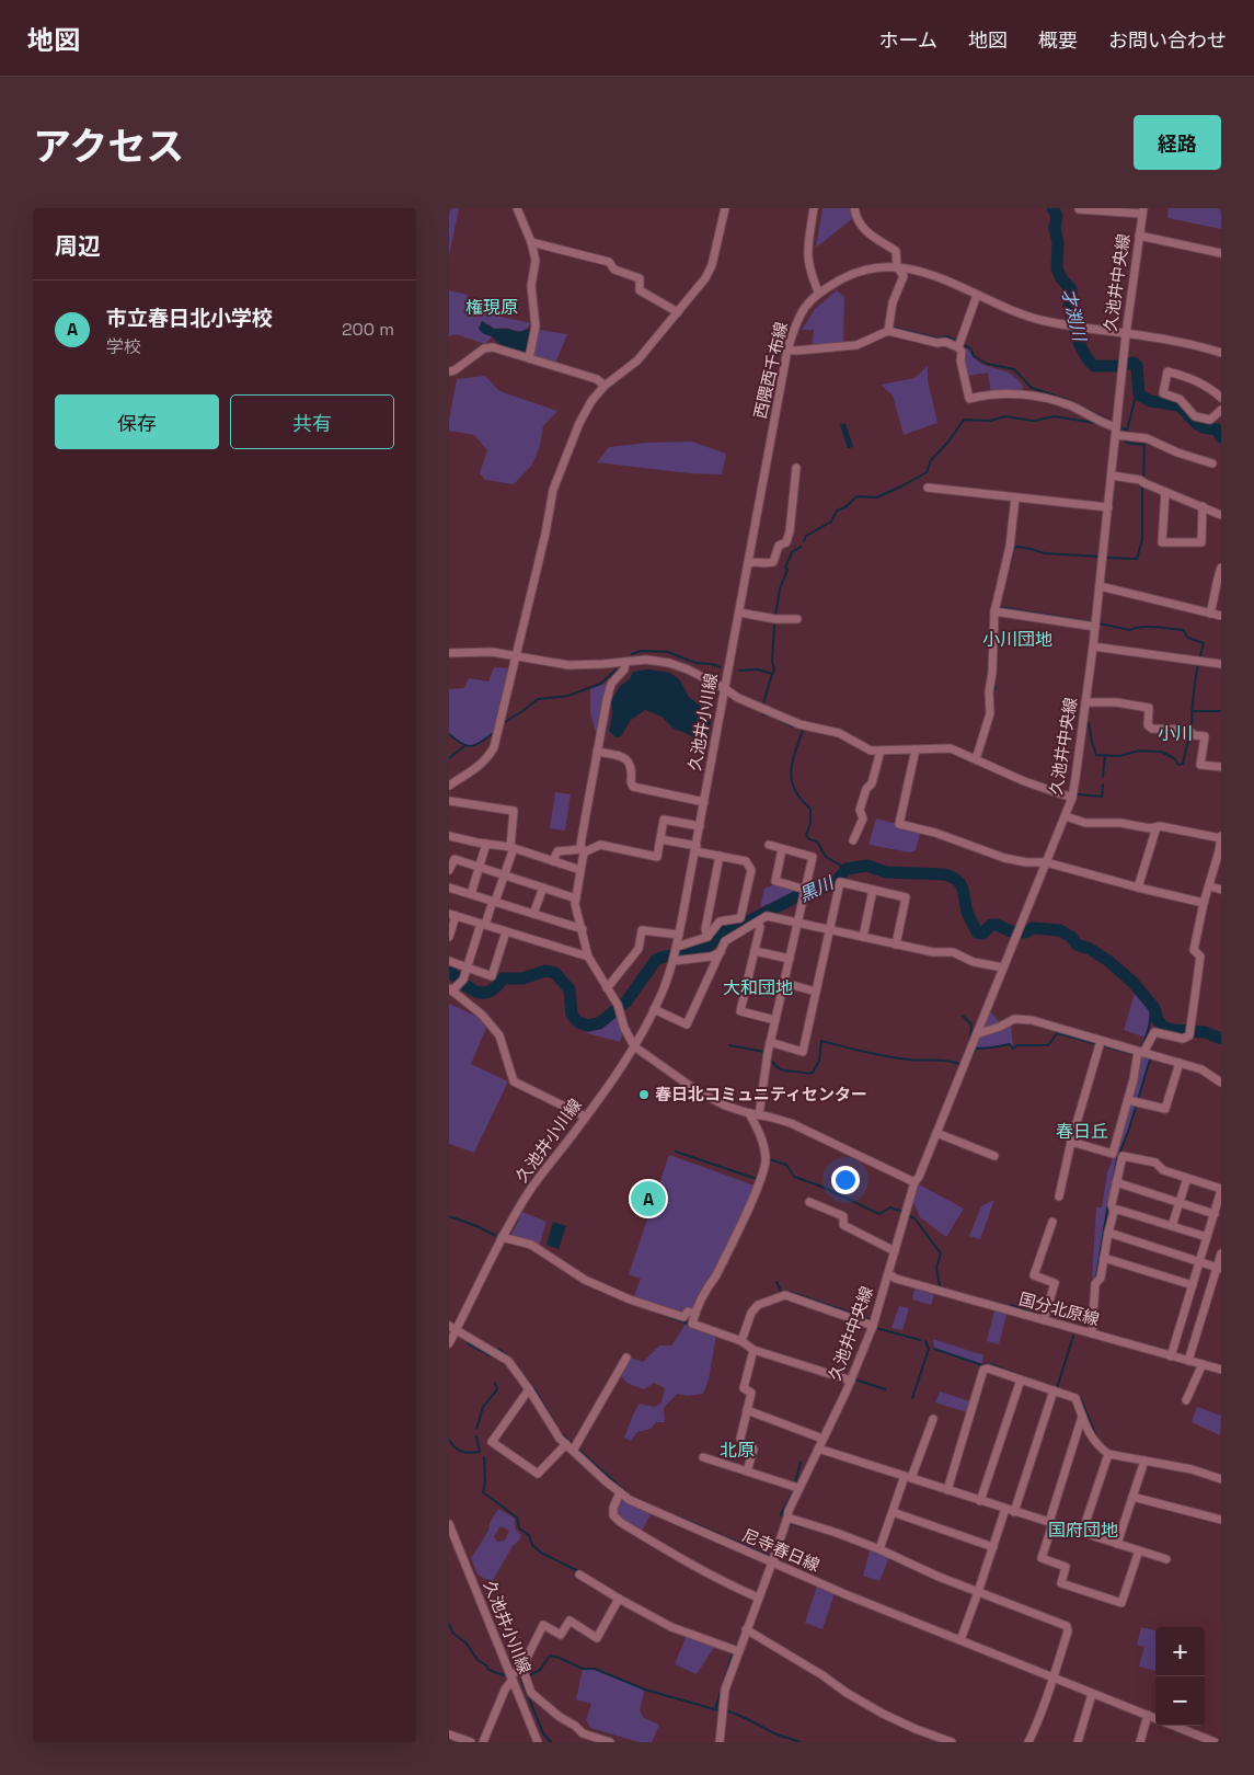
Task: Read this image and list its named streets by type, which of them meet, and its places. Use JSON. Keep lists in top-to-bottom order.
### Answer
{
  "streets": {
    "street": [
      "久池井中央線",
      "西隈西千布線",
      "久池井小川線",
      "国分北原線",
      "尼寺春日線"
    ]
  },
  "crossings": [
    ["久池井中央線", "西隈西千布線"],
    ["久池井中央線", "国分北原線"],
    ["久池井中央線", "尼寺春日線"],
    ["西隈西千布線", "久池井小川線"],
    ["久池井小川線", "尼寺春日線"]
  ],
  "districts": [
    "権現原",
    "小川団地",
    "小川",
    "大和団地",
    "春日丘",
    "北原",
    "国府団地"
  ],
  "water": ["才渕川", "黒川"],
  "places": ["春日北コミュニティセンター"],
  "page": {
    "header": "地図",
    "nav": [
      "ホーム",
      "地図",
      "概要",
      "お問い合わせ"
    ],
    "title": "アクセス",
    "buttons": [
      "経路",
      ["保存", "共有"]
    ],
    "heading": "周辺",
    "list": [
      {
        "mark": "A",
        "name": "市立春日北小学校",
        "note": "学校",
        "value": "200 m"
      }
    ],
    "pins": "A",
    "map_buttons": ["+", "−"]
  }
}
